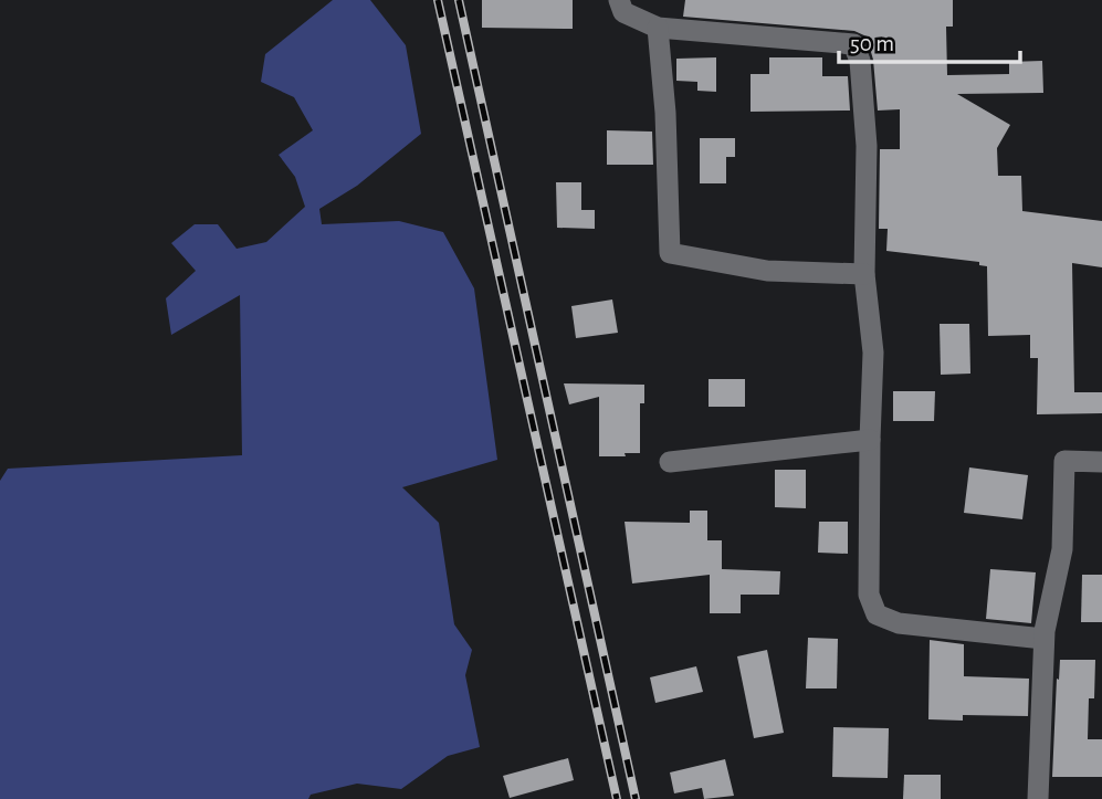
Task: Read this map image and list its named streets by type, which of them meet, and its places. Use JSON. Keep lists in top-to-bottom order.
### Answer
{
  "scale_bar": "50 m"
}
